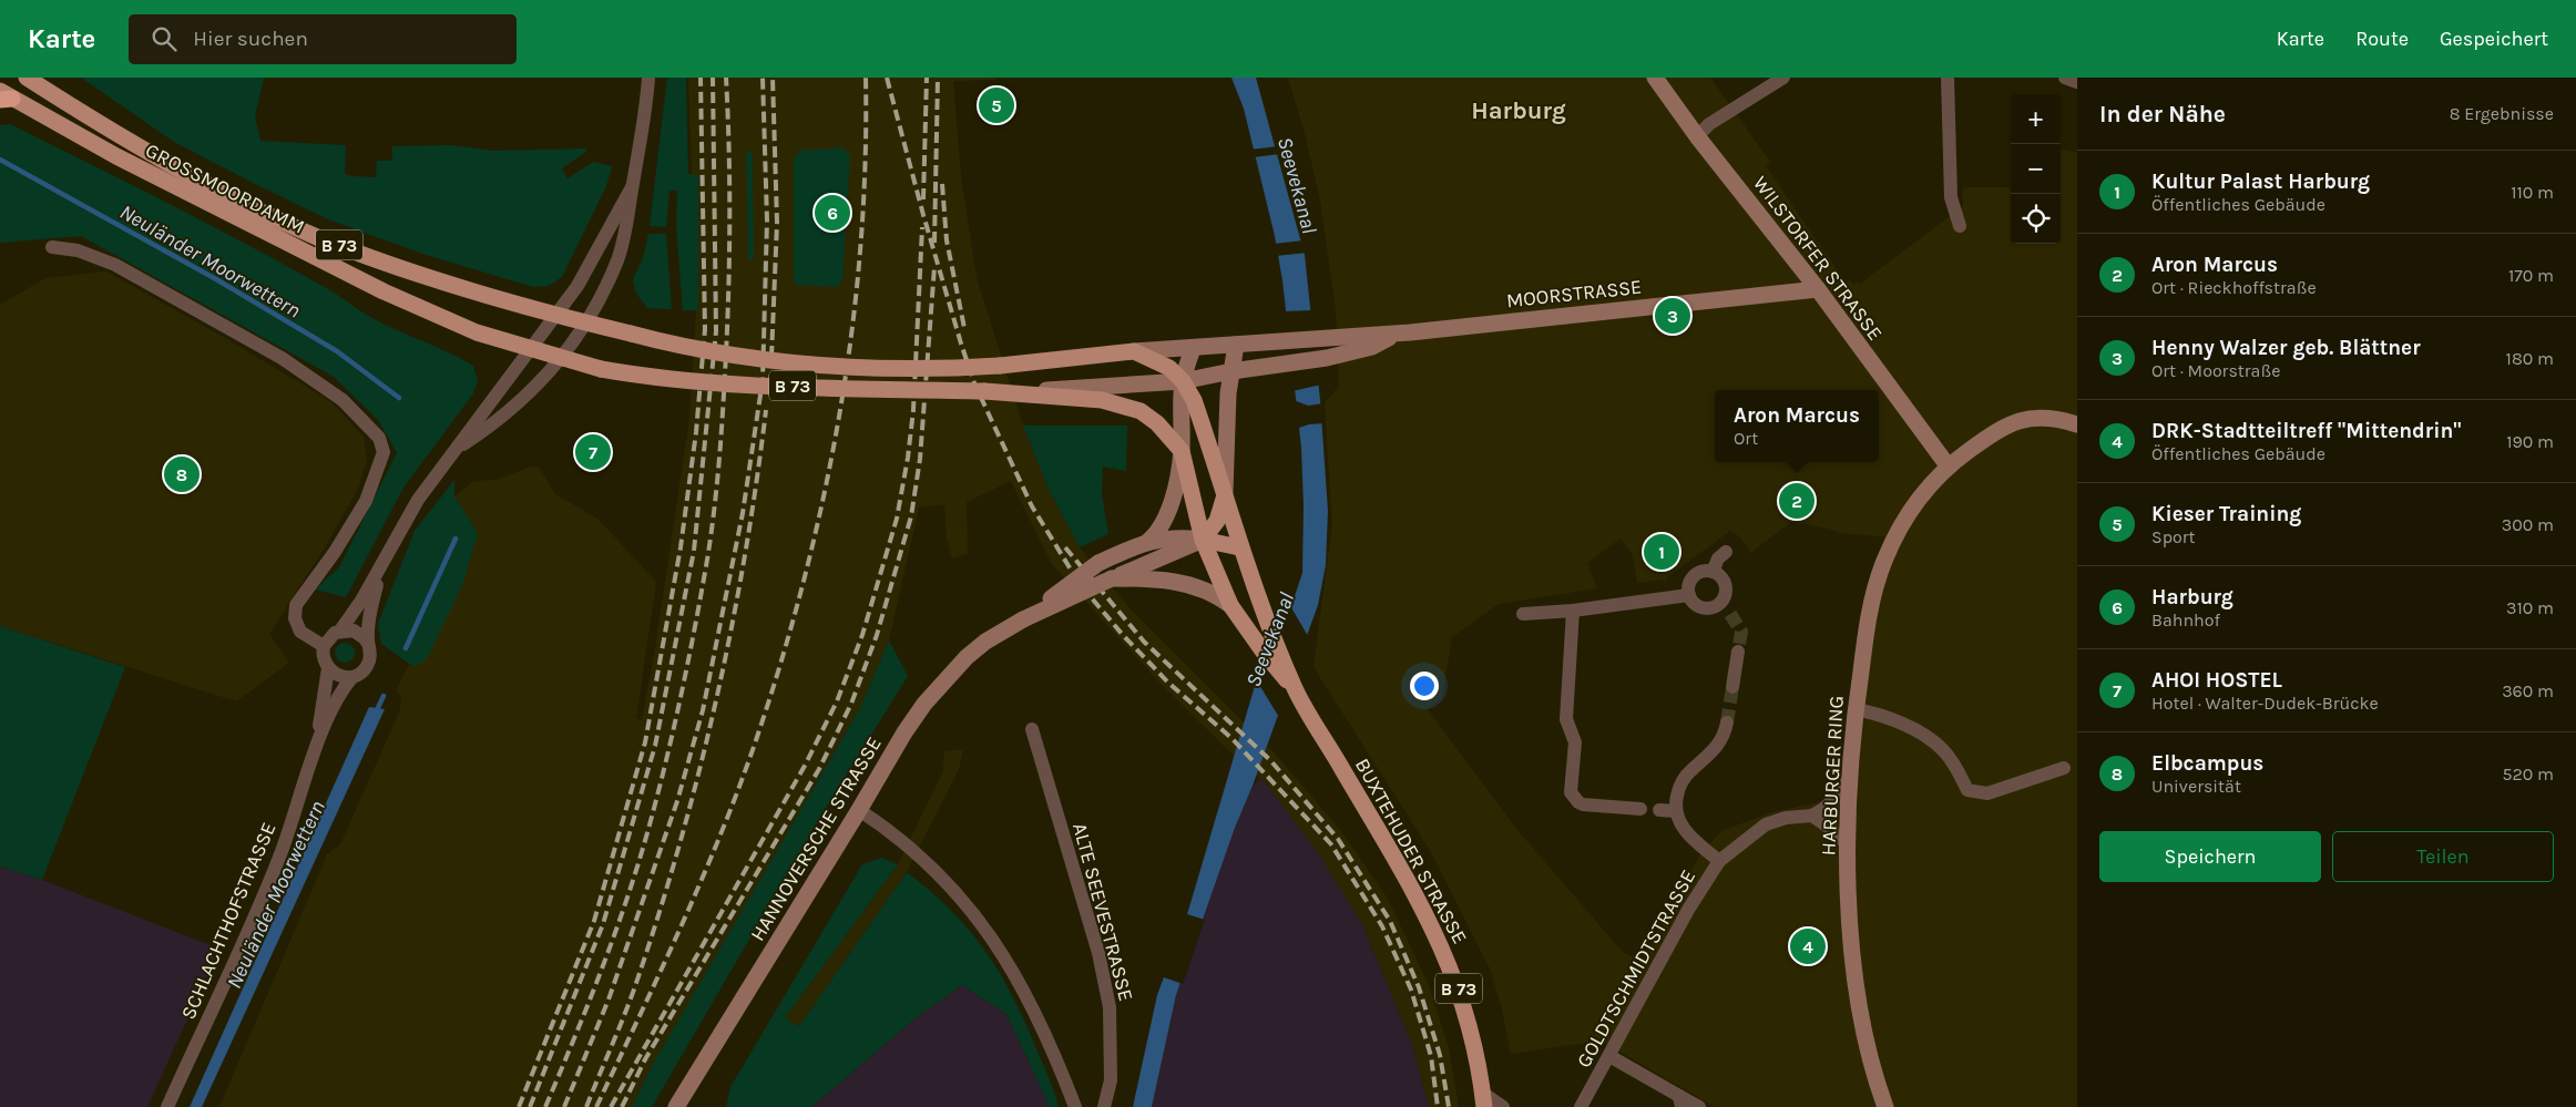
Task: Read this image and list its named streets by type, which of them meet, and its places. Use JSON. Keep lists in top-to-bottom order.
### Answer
{
  "streets": {
    "main road": [
      "GROSSMOORDAMM",
      "B 73",
      "WILSTORFER STRASSE",
      "MOORSTRASSE",
      "HARBURGER RING",
      "HANNOVERSCHE STRASSE",
      "BUXTEHUDER STRASSE"
    ],
    "street": ["ALTE SEEVESTRASSE", "SCHLACHTHOFSTRASSE", "GOLDTSCHMIDTSTRASSE"]
  },
  "crossings": [
    ["GROSSMOORDAMM", "B 73"],
    ["GROSSMOORDAMM", "SCHLACHTHOFSTRASSE"],
    ["B 73", "MOORSTRASSE"],
    ["B 73", "HANNOVERSCHE STRASSE"],
    ["B 73", "BUXTEHUDER STRASSE"],
    ["B 73", "SCHLACHTHOFSTRASSE"],
    ["WILSTORFER STRASSE", "MOORSTRASSE"],
    ["WILSTORFER STRASSE", "HARBURGER RING"],
    ["HANNOVERSCHE STRASSE", "BUXTEHUDER STRASSE"]
  ],
  "districts": ["Harburg"],
  "water": ["Seevekanal", "Neuländer Moorwettern"],
  "page": {
    "header": "Karte",
    "search": "Hier suchen",
    "nav": ["Karte", "Route", "Gespeichert"],
    "heading": ["In der Nähe", "8 Ergebnisse"],
    "pins": [
      "5",
      "6",
      "3",
      "7",
      "8",
      "2",
      "1",
      "4"
    ],
    "map_buttons": ["+", "−"],
    "list": [
      {
        "mark": "1",
        "name": "Kultur Palast Harburg",
        "note": "Öffentliches Gebäude",
        "value": "110 m"
      },
      {
        "mark": "2",
        "name": "Aron Marcus",
        "note": "Ort · Rieckhoffstraße",
        "value": "170 m"
      },
      {
        "mark": "3",
        "name": "Henny Walzer geb. Blättner",
        "note": "Ort · Moorstraße",
        "value": "180 m"
      },
      {
        "mark": "4",
        "name": "DRK-Stadtteiltreff \"Mittendrin\"",
        "note": "Öffentliches Gebäude",
        "value": "190 m"
      },
      {
        "mark": "5",
        "name": "Kieser Training",
        "note": "Sport",
        "value": "300 m"
      },
      {
        "mark": "6",
        "name": "Harburg",
        "note": "Bahnhof",
        "value": "310 m"
      },
      {
        "mark": "7",
        "name": "AHOI HOSTEL",
        "note": "Hotel · Walter-Dudek-Brücke",
        "value": "360 m"
      },
      {
        "mark": "8",
        "name": "Elbcampus",
        "note": "Universität",
        "value": "520 m"
      }
    ],
    "popup": ["Aron Marcus", "Ort"],
    "buttons": ["Speichern", "Teilen"]
  }
}
